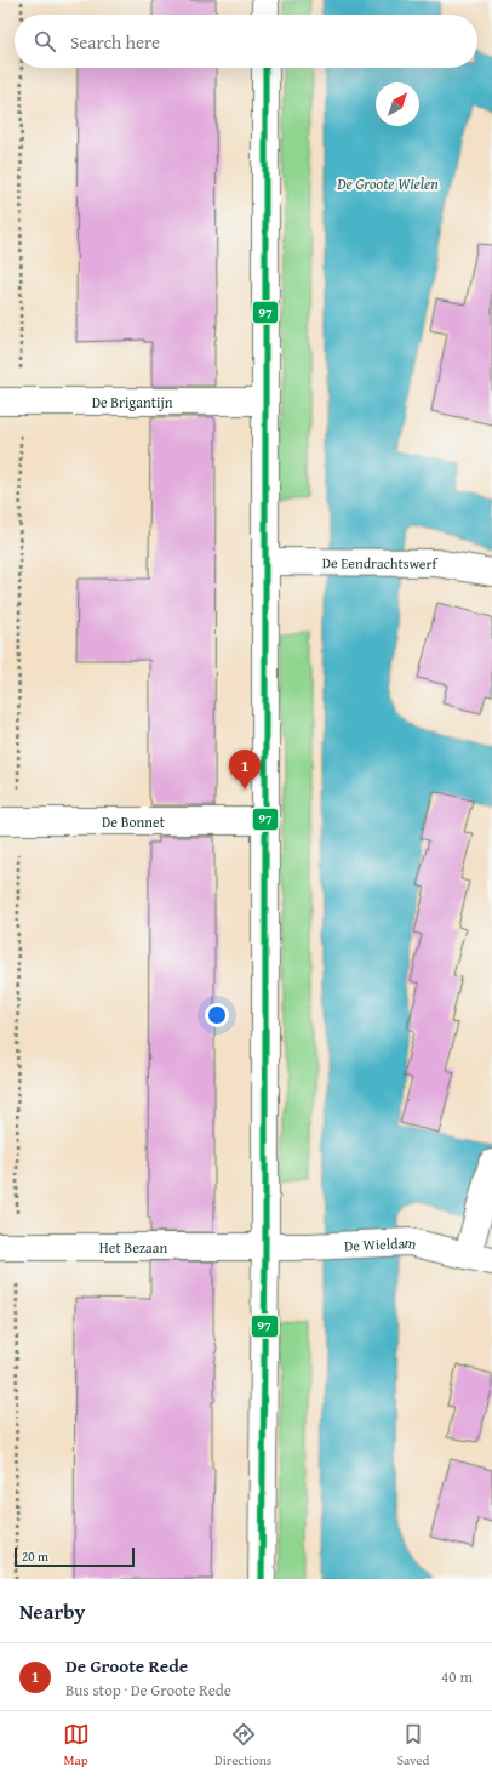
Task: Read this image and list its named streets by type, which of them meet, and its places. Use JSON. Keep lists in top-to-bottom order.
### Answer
{
  "streets": {
    "street": [
      "De Brigantijn",
      "De Eendrachtswerf",
      "De Bonnet",
      "De Wieldam",
      "Het Bezaan"
    ]
  },
  "crossings": [
    ["De Wieldam", "Het Bezaan"]
  ],
  "water": ["De Groote Wielen"],
  "lines": ["transit line 97"],
  "scale_bar": "20 m",
  "north": "top right",
  "page": {
    "search": "Search here",
    "pins": "1",
    "scale": "20 m",
    "heading": "Nearby",
    "list": [
      {
        "mark": "1",
        "name": "De Groote Rede",
        "note": "Bus stop · De Groote Rede",
        "value": "40 m"
      }
    ],
    "nav": ["Map", "Directions", "Saved"]
  }
}
